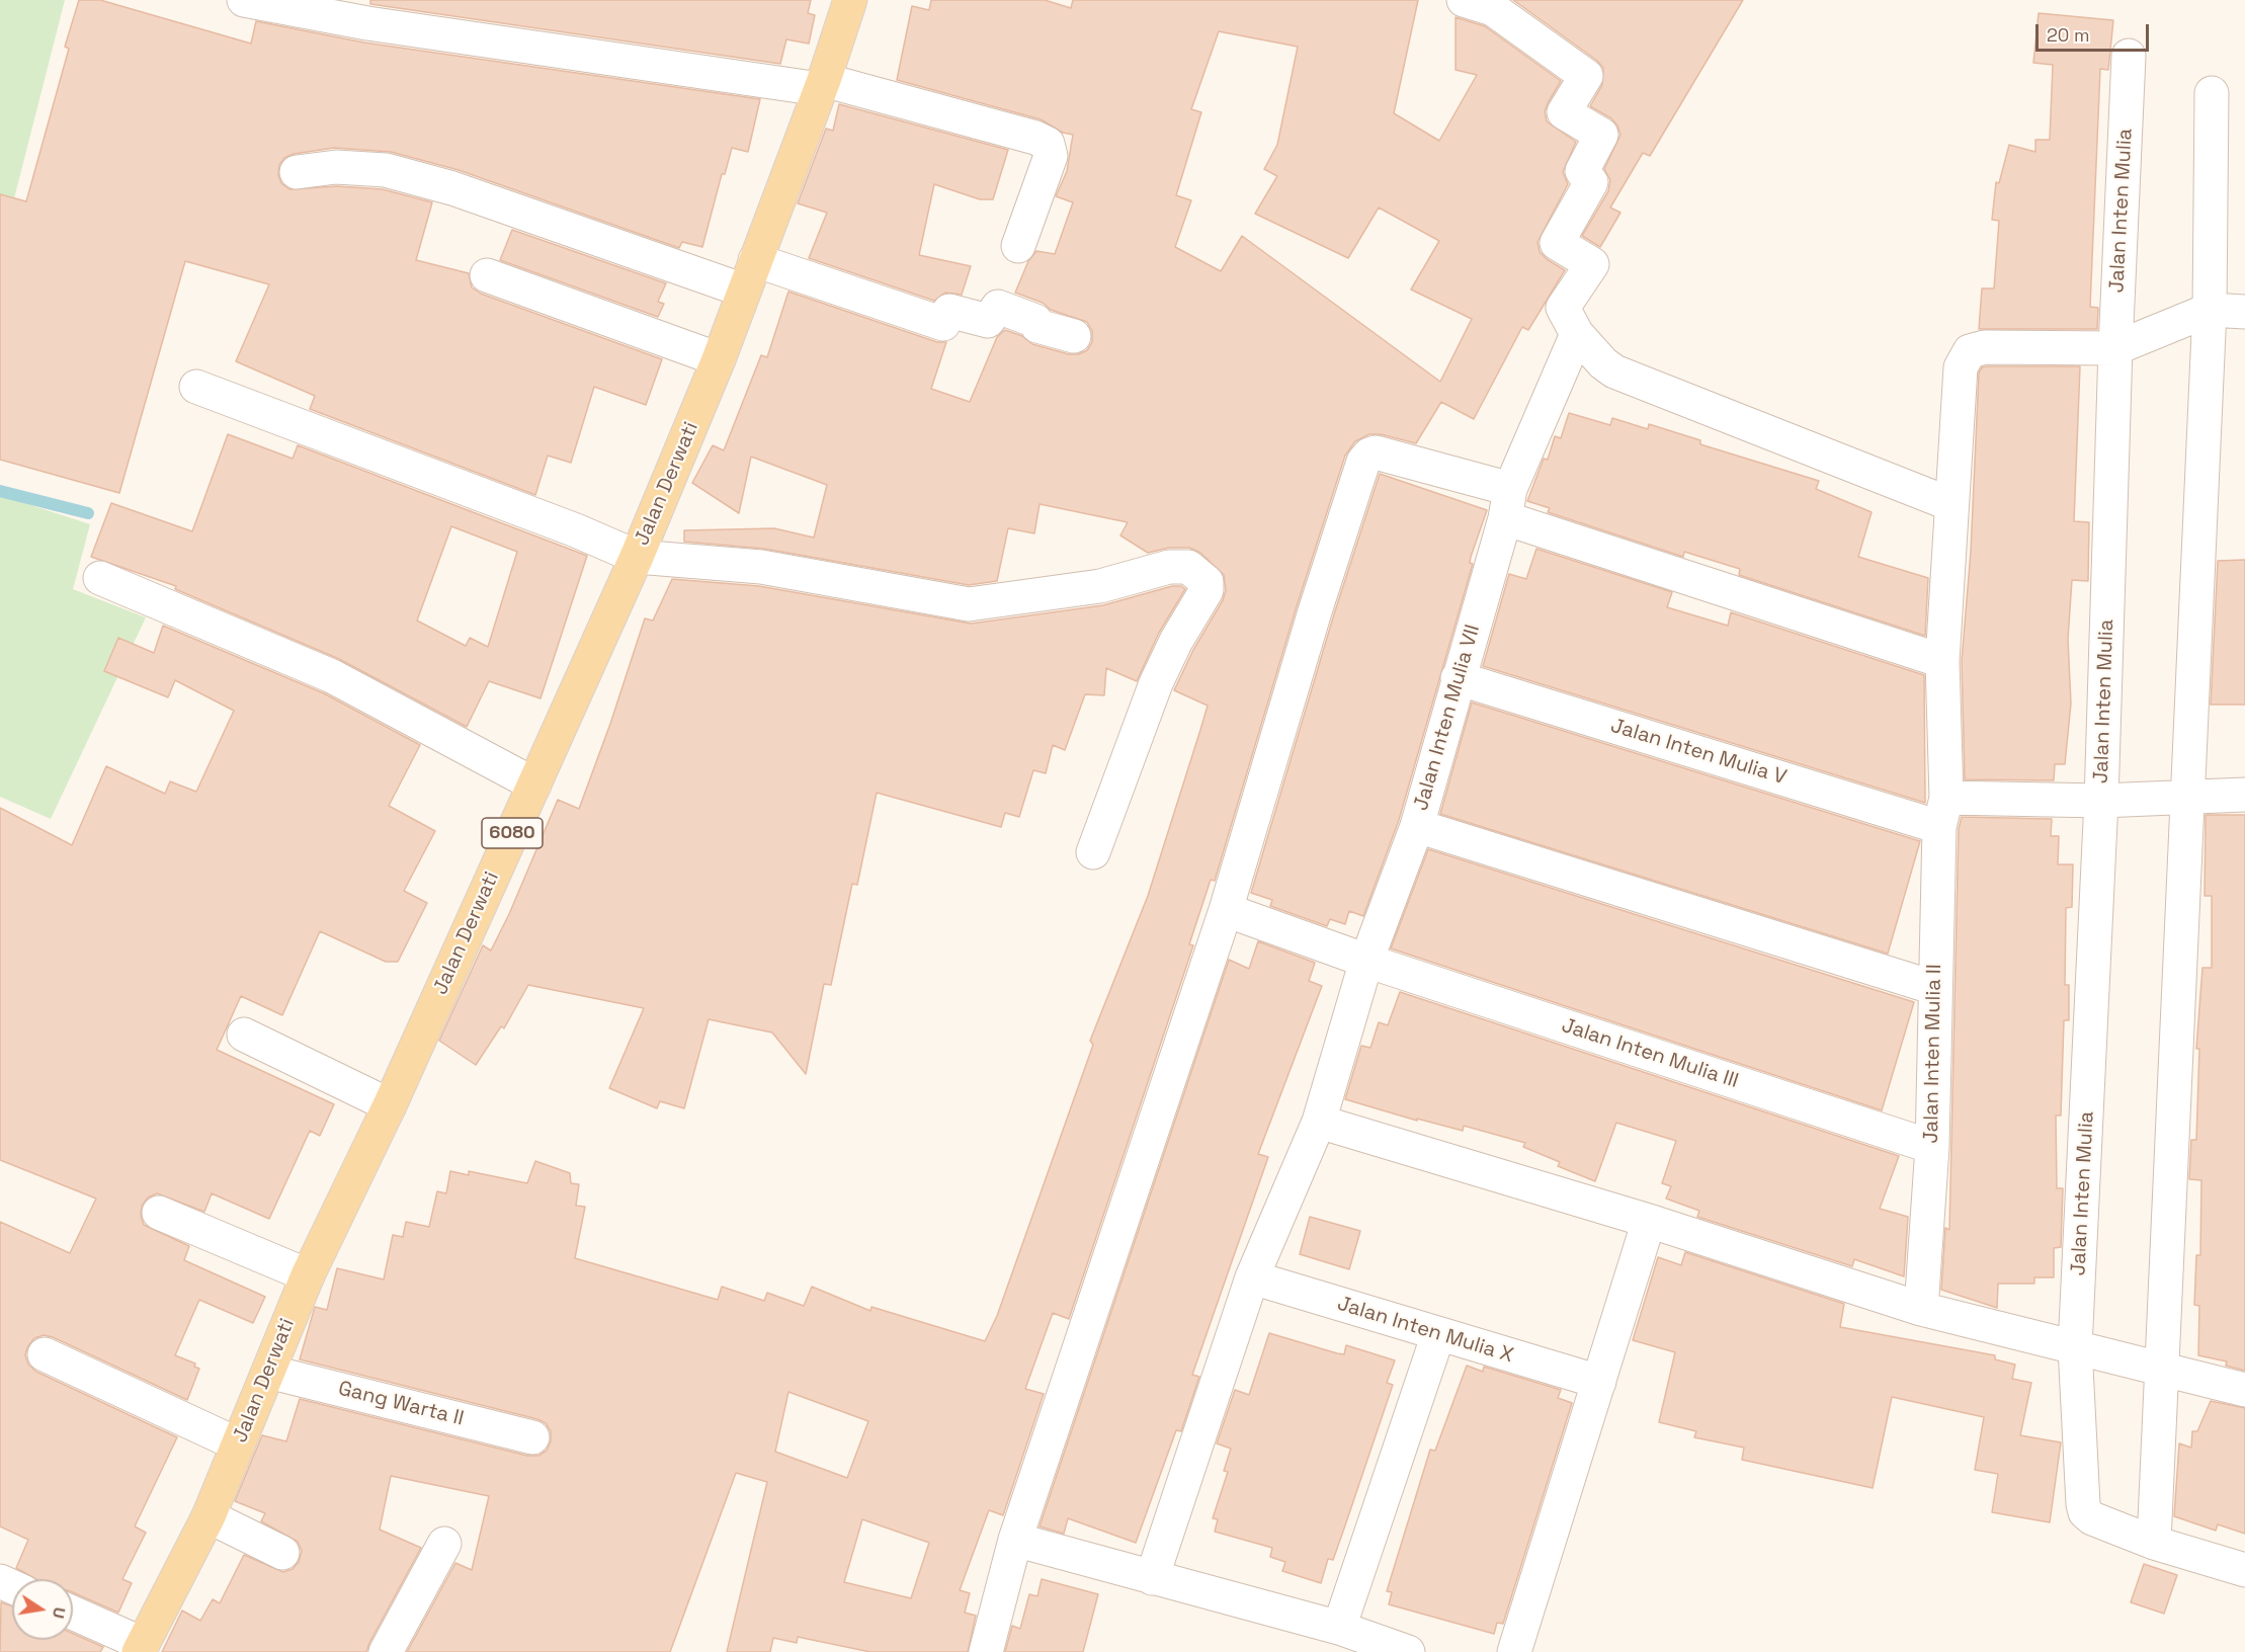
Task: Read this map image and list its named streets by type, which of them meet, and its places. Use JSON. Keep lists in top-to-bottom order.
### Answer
{
  "streets": {
    "main road": ["Jalan Derwati", "6080"],
    "street": [
      "Jalan Inten Mulia",
      "Jalan Inten Mulia VII",
      "Jalan Inten Mulia V",
      "Jalan Inten Mulia III",
      "Jalan Inten Mulia II",
      "Jalan Inten Mulia X",
      "Gang Warta II"
    ]
  },
  "crossings": [
    ["Jalan Inten Mulia", "Jalan Inten Mulia V"],
    ["Jalan Inten Mulia", "Jalan Inten Mulia II"],
    ["Jalan Derwati", "Gang Warta II"],
    ["Jalan Inten Mulia VII", "Jalan Inten Mulia V"],
    ["Jalan Inten Mulia VII", "Jalan Inten Mulia III"],
    ["Jalan Inten Mulia VII", "Jalan Inten Mulia X"],
    ["Jalan Inten Mulia V", "Jalan Inten Mulia II"],
    ["Jalan Inten Mulia III", "Jalan Inten Mulia II"]
  ],
  "scale_bar": "20 m",
  "north": "right"
}
